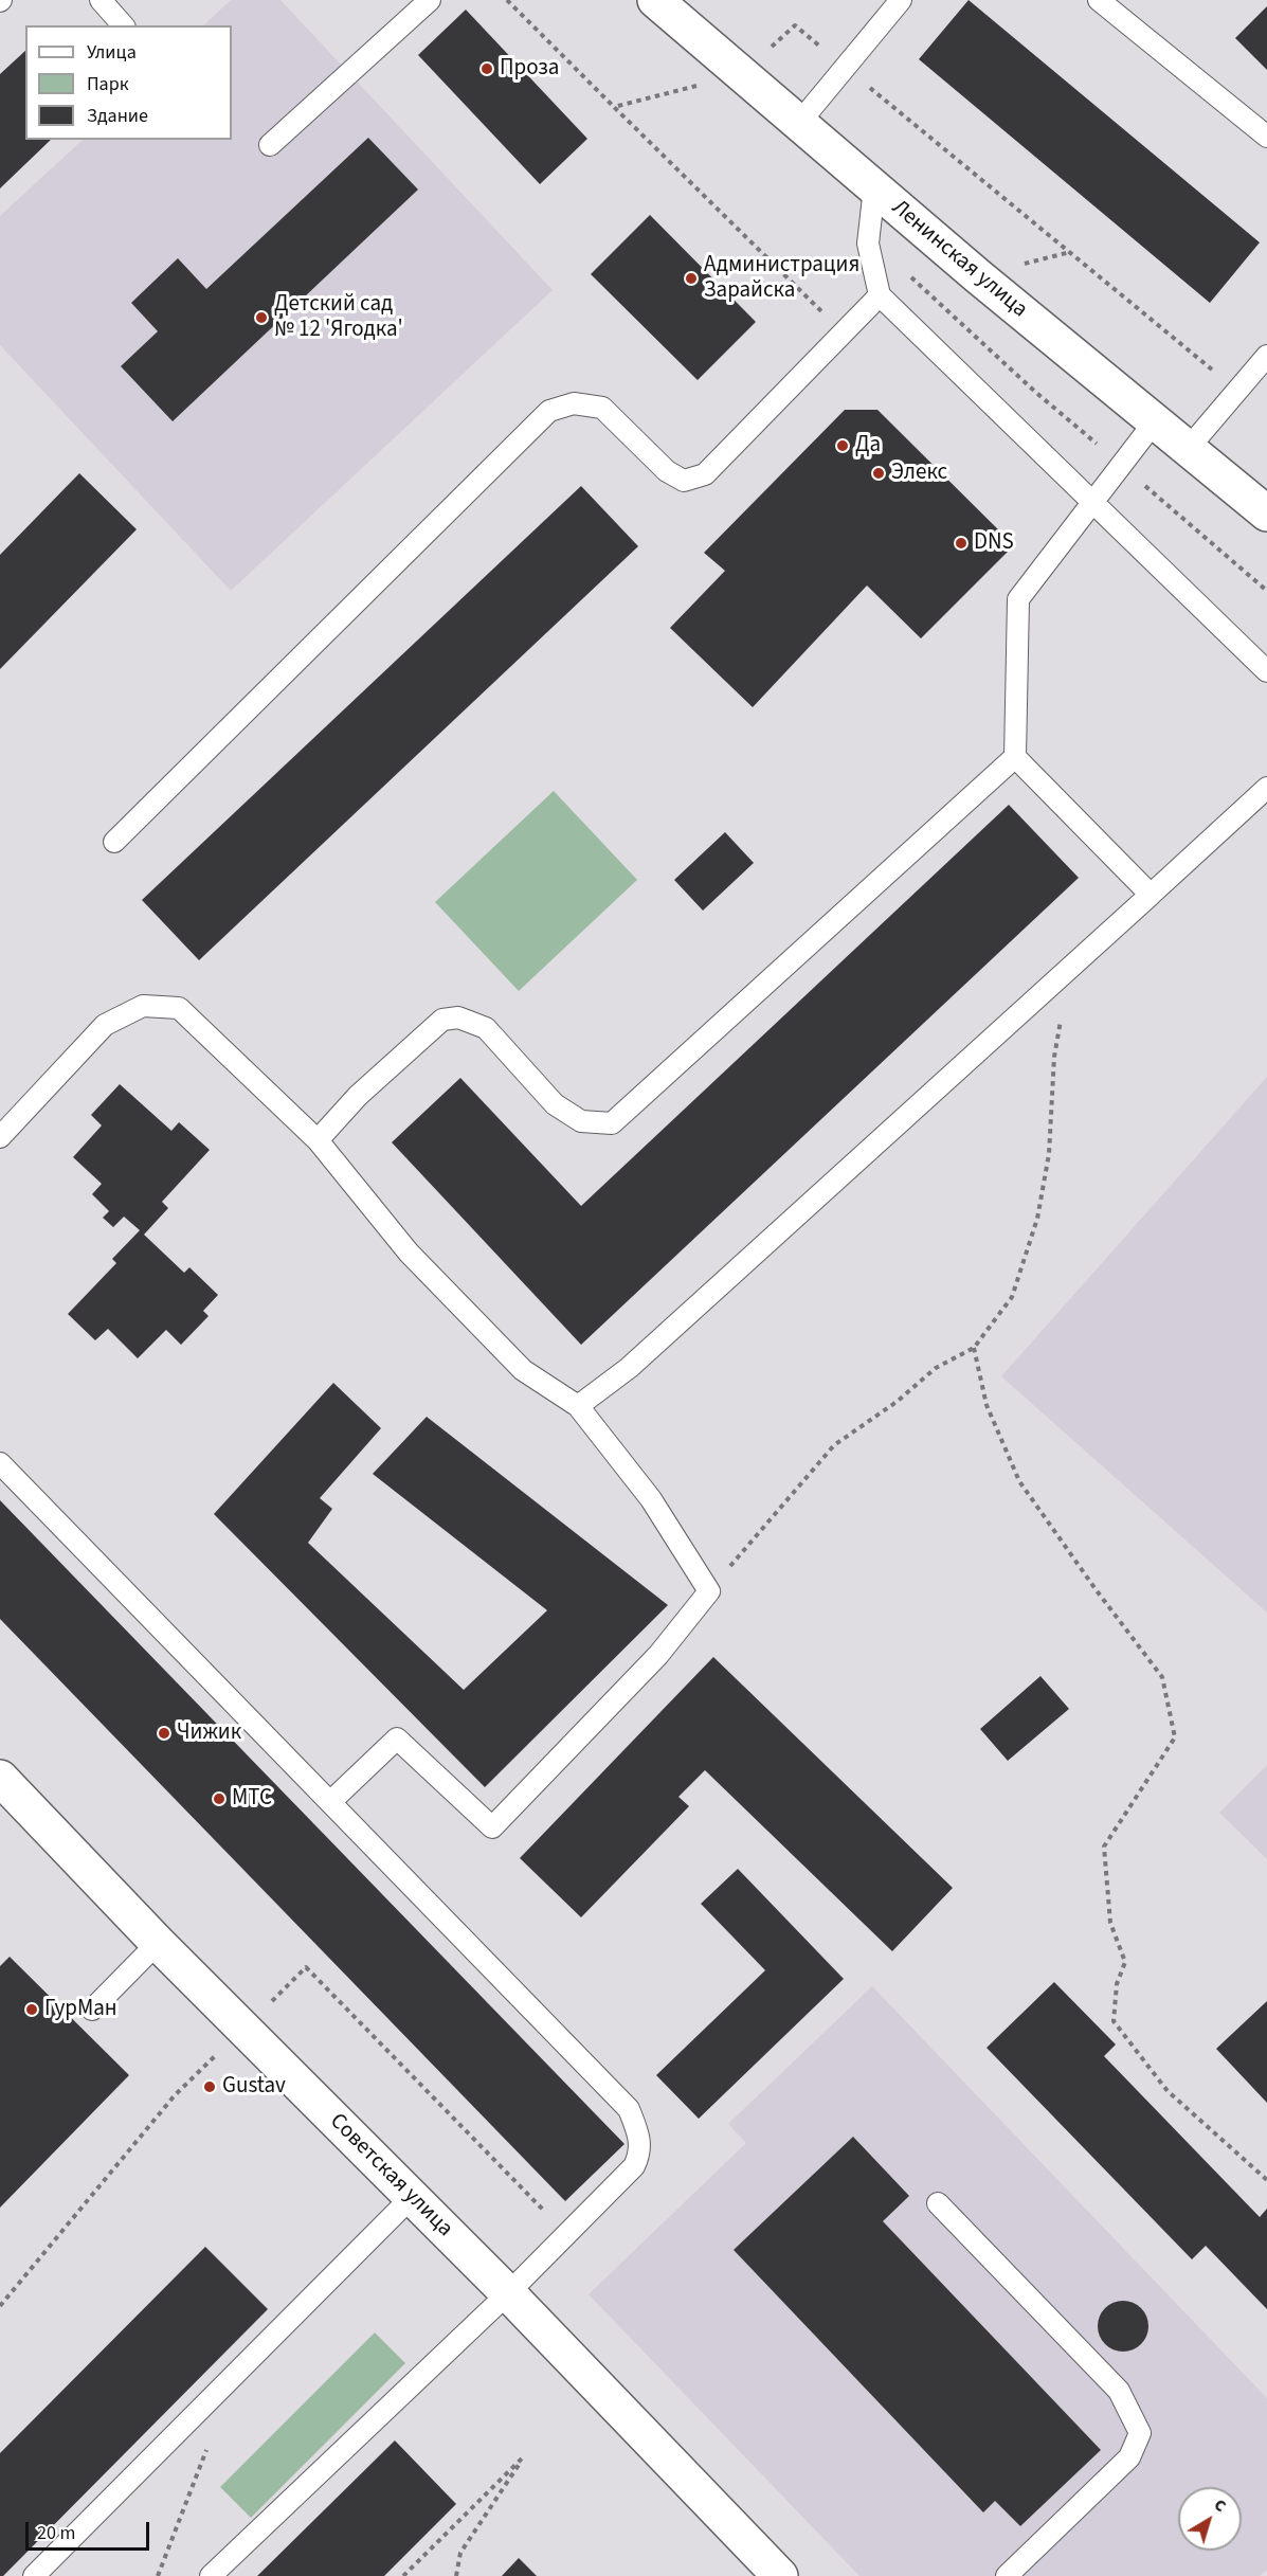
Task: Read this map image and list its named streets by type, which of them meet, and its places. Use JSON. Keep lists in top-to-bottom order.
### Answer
{
  "streets": {
    "street": ["Ленинская улица", "Советская улица"]
  },
  "places": [
    "Проза",
    "Администрация Зарайска",
    "Детский сад № 12 'Ягодка'",
    "Да",
    "Элекс",
    "DNS",
    "Чижик",
    "МТС",
    "ГурМан",
    "Gustav"
  ],
  "legend": ["Улица", "Парк", "Здание"],
  "scale_bar": "20 m",
  "north": "top right"
}
